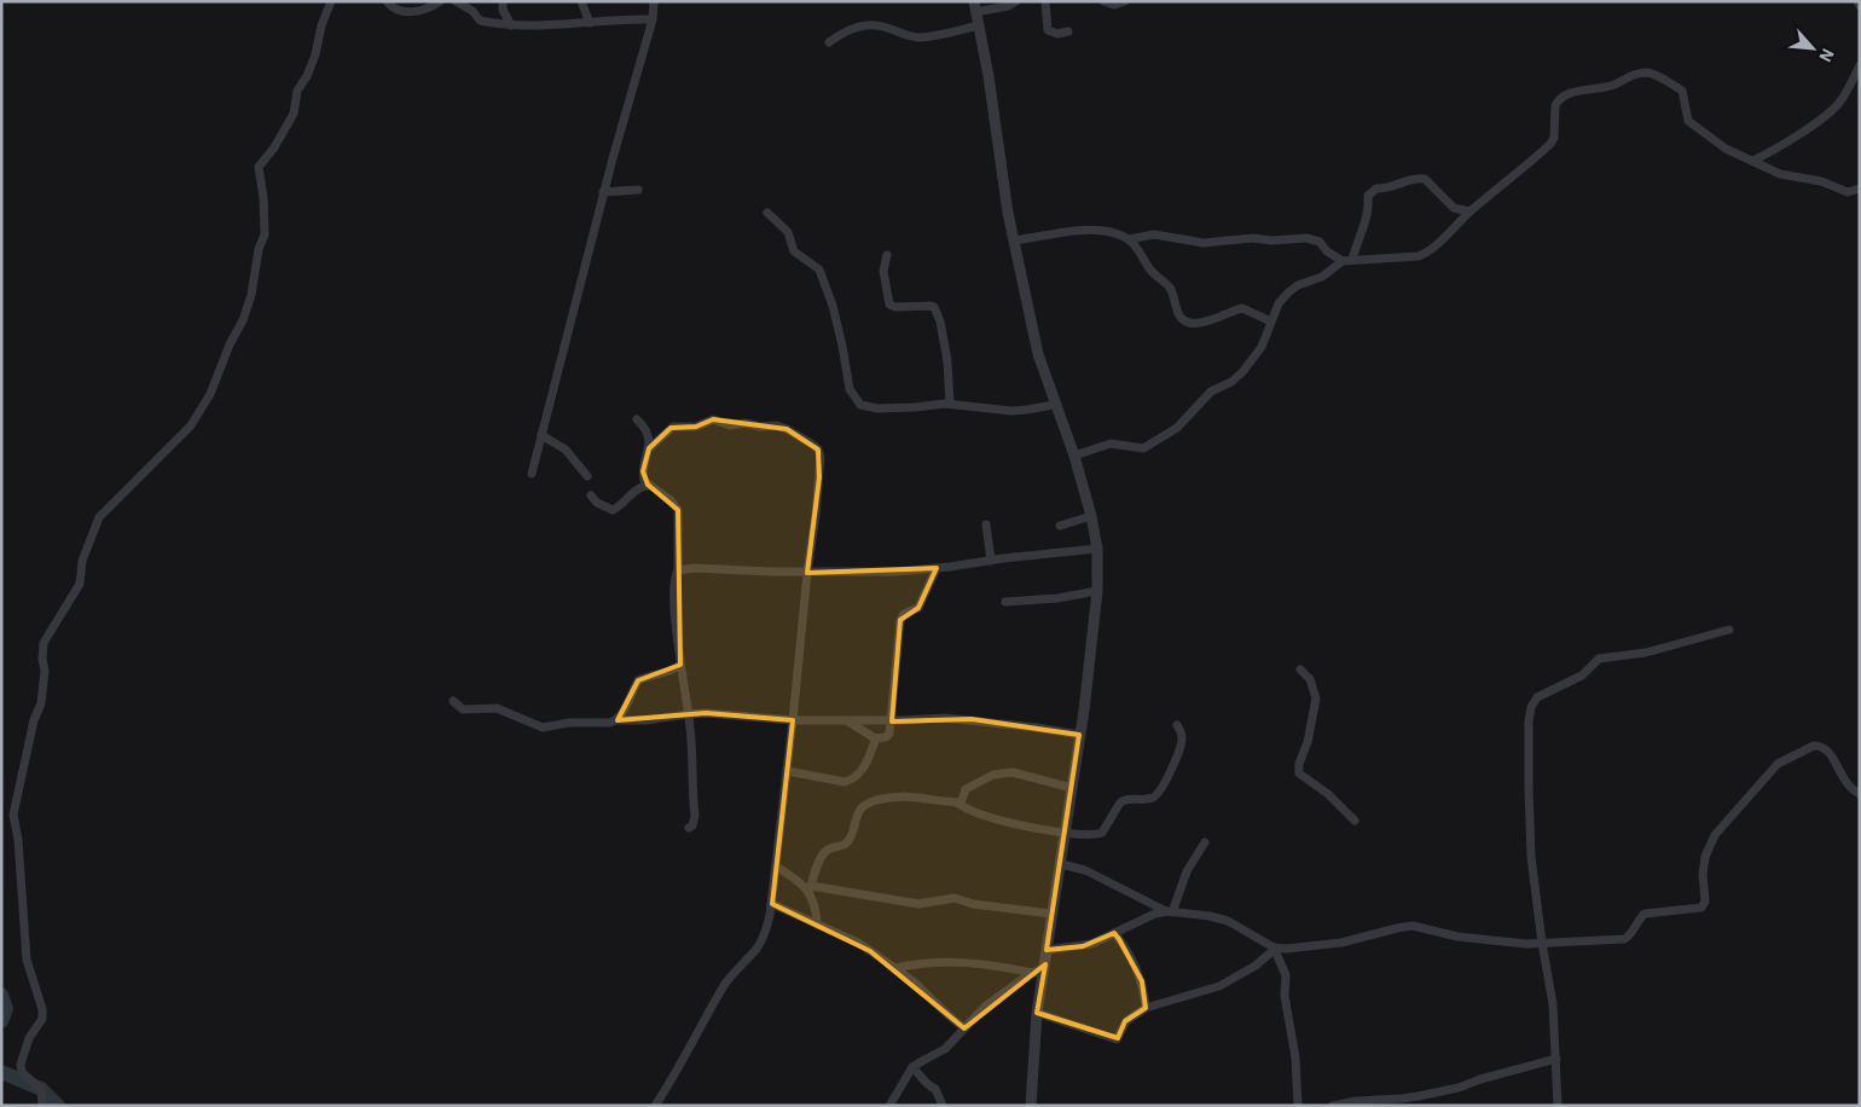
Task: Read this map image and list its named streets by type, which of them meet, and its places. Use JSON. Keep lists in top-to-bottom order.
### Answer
{
  "north": "bottom right"
}
